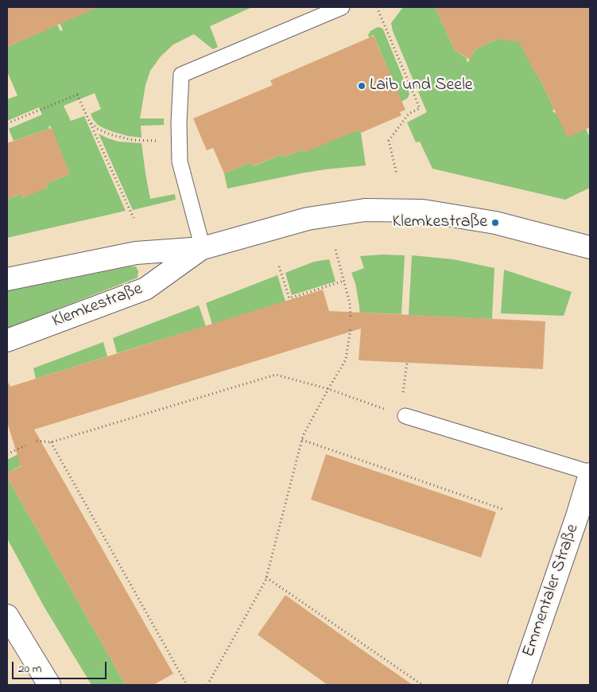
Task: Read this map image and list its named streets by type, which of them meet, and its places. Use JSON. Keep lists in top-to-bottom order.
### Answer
{
  "streets": {
    "street": ["Klemkestraße", "Emmentaler Straße"]
  },
  "places": ["Laib und Seele", "Klemkestraße"],
  "scale_bar": "20 m"
}
